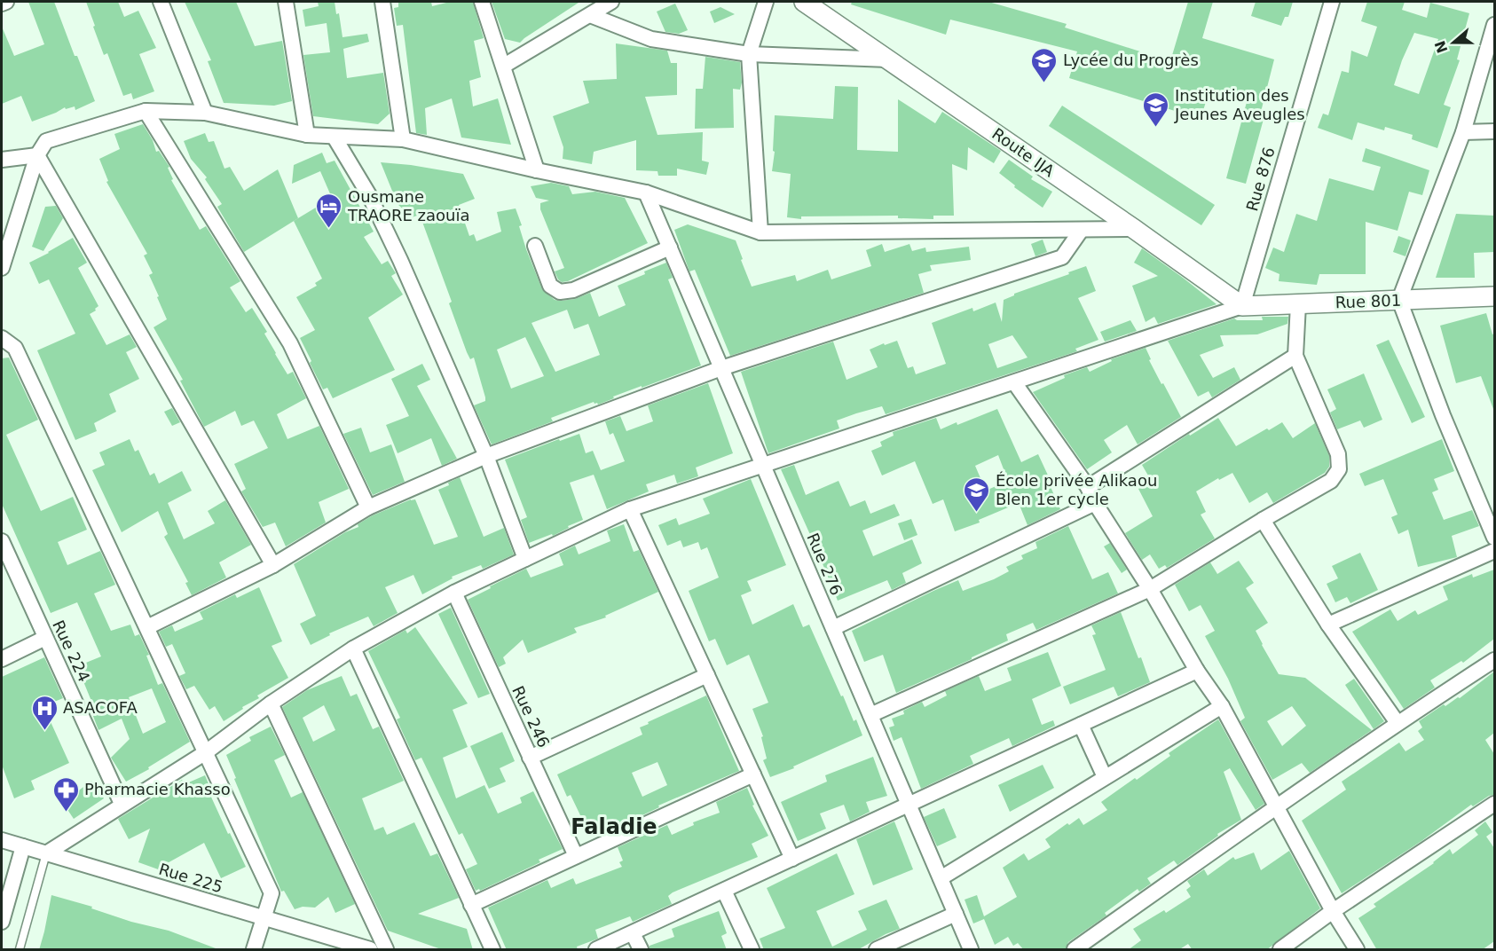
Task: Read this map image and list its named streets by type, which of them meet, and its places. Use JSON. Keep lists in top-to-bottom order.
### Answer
{
  "streets": {
    "street": [
      "Route IJA",
      "Rue 876",
      "Rue 801",
      "Rue 276",
      "Rue 224",
      "Rue 246",
      "Rue 225"
    ]
  },
  "crossings": [
    ["Route IJA", "Rue 876"],
    ["Route IJA", "Rue 801"],
    ["Rue 876", "Rue 801"]
  ],
  "districts": ["Faladie"],
  "places": {
    "school or university": ["Lycée du Progrès", "Institution des Jeunes Aveugles", "École privée Alikaou Blen 1er cycle"],
    "hotel": ["Ousmane TRAORE zaouïa"],
    "hospital": ["ASACOFA"],
    "pharmacy": ["Pharmacie Khasso"]
  },
  "north": "left"
}
